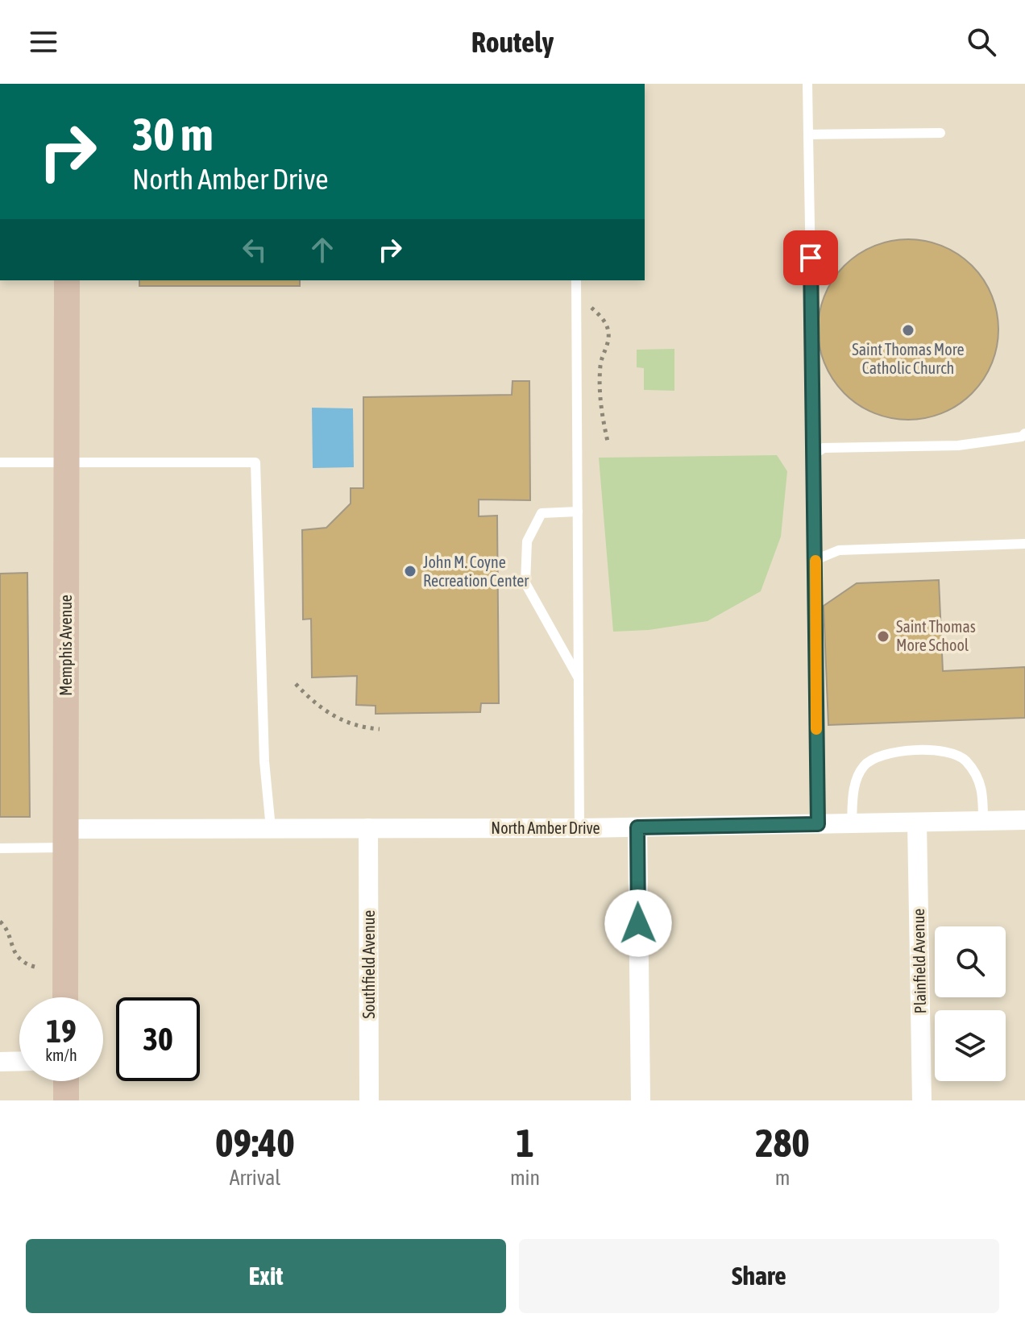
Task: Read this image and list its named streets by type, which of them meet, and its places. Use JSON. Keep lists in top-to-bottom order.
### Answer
{
  "streets": {
    "main road": ["Memphis Avenue"],
    "street": ["North Amber Drive", "Plainfield Avenue", "Southfield Avenue"]
  },
  "crossings": [
    ["Memphis Avenue", "North Amber Drive"],
    ["North Amber Drive", "Plainfield Avenue"],
    ["North Amber Drive", "Southfield Avenue"]
  ],
  "places": ["Saint Thomas More Catholic Church", "John M. Coyne Recreation Center", "Saint Thomas More School"],
  "page": {
    "header": "Routely",
    "turn": ["30 m", "North Amber Drive"],
    "speed": "19 km/h",
    "limit": "30",
    "eta": [
      "09:40",
      "Arrival",
      "1",
      "min",
      "280",
      "m"
    ],
    "buttons": ["Exit", "Share"]
  }
}
